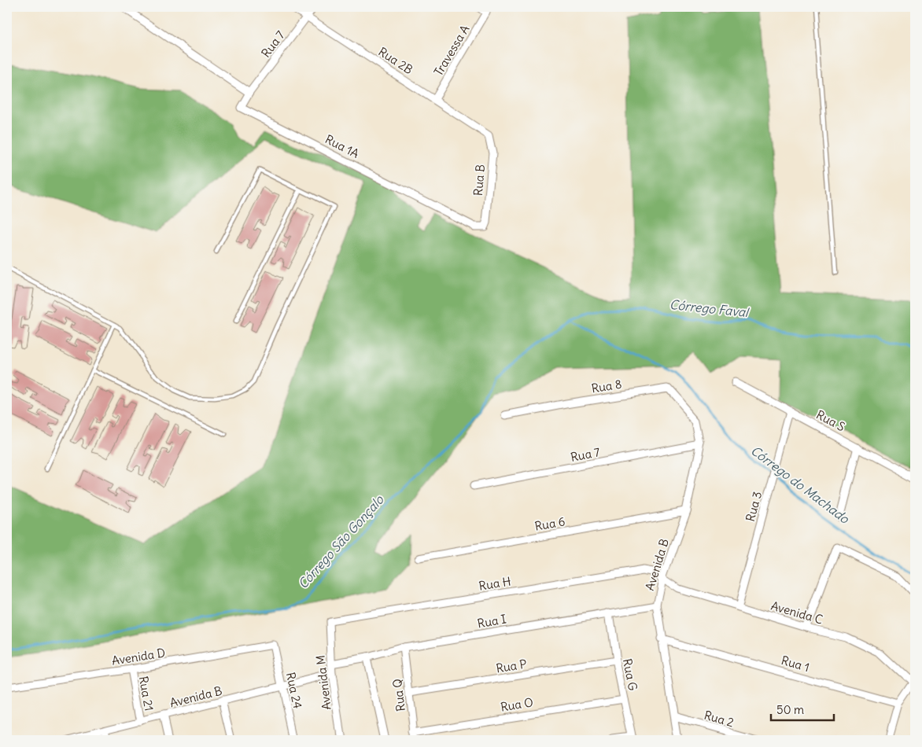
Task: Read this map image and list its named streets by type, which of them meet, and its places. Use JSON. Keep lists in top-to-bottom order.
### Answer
{
  "streets": {
    "street": [
      "Rua 7",
      "Travessa A",
      "Rua 2B",
      "Rua 1A",
      "Rua B",
      "Rua 8",
      "Rua S",
      "Rua 3",
      "Rua 6",
      "Avenida B",
      "Rua H",
      "Avenida C",
      "Rua I",
      "Avenida D",
      "Rua 1",
      "Rua P",
      "Rua G",
      "Avenida M",
      "Rua 24",
      "Rua 21",
      "Rua Q",
      "Rua O",
      "Rua 2"
    ]
  },
  "crossings": [
    ["Rua 7", "Rua 2B"],
    ["Rua 7", "Rua 1A"],
    ["Rua 7", "Avenida B"],
    ["Travessa A", "Rua 2B"],
    ["Rua 2B", "Rua B"],
    ["Rua 1A", "Rua B"],
    ["Rua 8", "Avenida B"],
    ["Rua S", "Rua 3"],
    ["Rua 3", "Avenida C"],
    ["Rua 6", "Avenida B"],
    ["Avenida B", "Rua H"],
    ["Avenida B", "Avenida C"],
    ["Avenida B", "Rua I"],
    ["Avenida B", "Rua 1"],
    ["Avenida B", "Avenida M"],
    ["Avenida B", "Rua 24"],
    ["Avenida B", "Rua 21"],
    ["Avenida B", "Rua 2"],
    ["Rua H", "Avenida C"],
    ["Rua H", "Avenida M"],
    ["Rua I", "Rua G"],
    ["Rua I", "Avenida M"],
    ["Rua I", "Rua Q"],
    ["Avenida D", "Rua 24"],
    ["Avenida D", "Rua 21"],
    ["Rua P", "Rua G"],
    ["Rua P", "Rua Q"],
    ["Rua G", "Rua O"],
    ["Rua Q", "Rua O"]
  ],
  "water": ["Córrego Faval", "Córrego do Machado", "Córrego São Gonçalo"],
  "scale_bar": "50 m"
}
